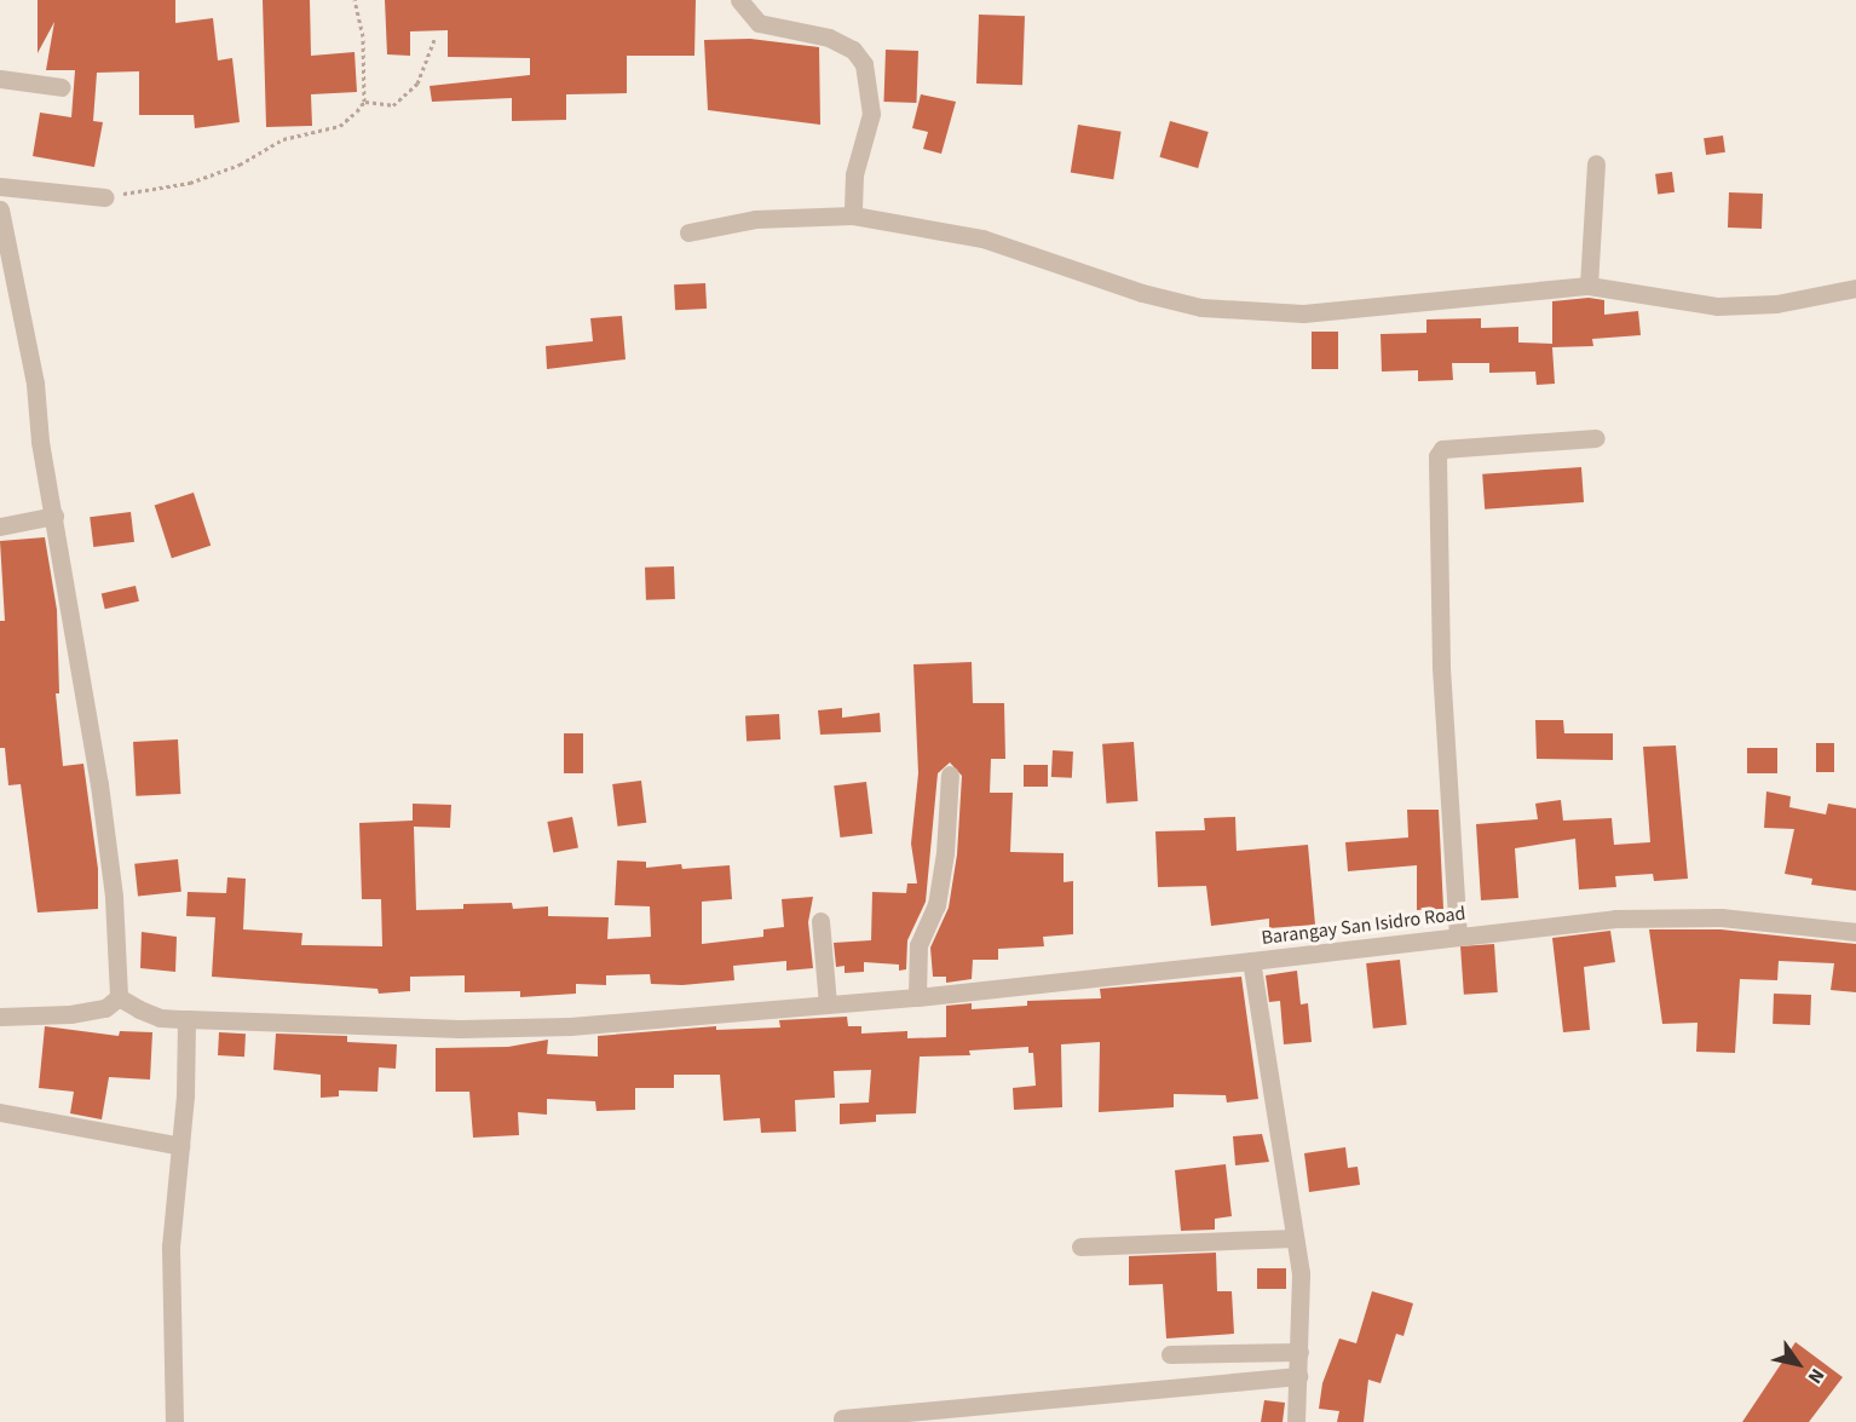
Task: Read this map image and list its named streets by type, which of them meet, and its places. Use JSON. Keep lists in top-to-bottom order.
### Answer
{
  "streets": {
    "street": ["Barangay San Isidro Road"]
  },
  "north": "bottom right"
}
